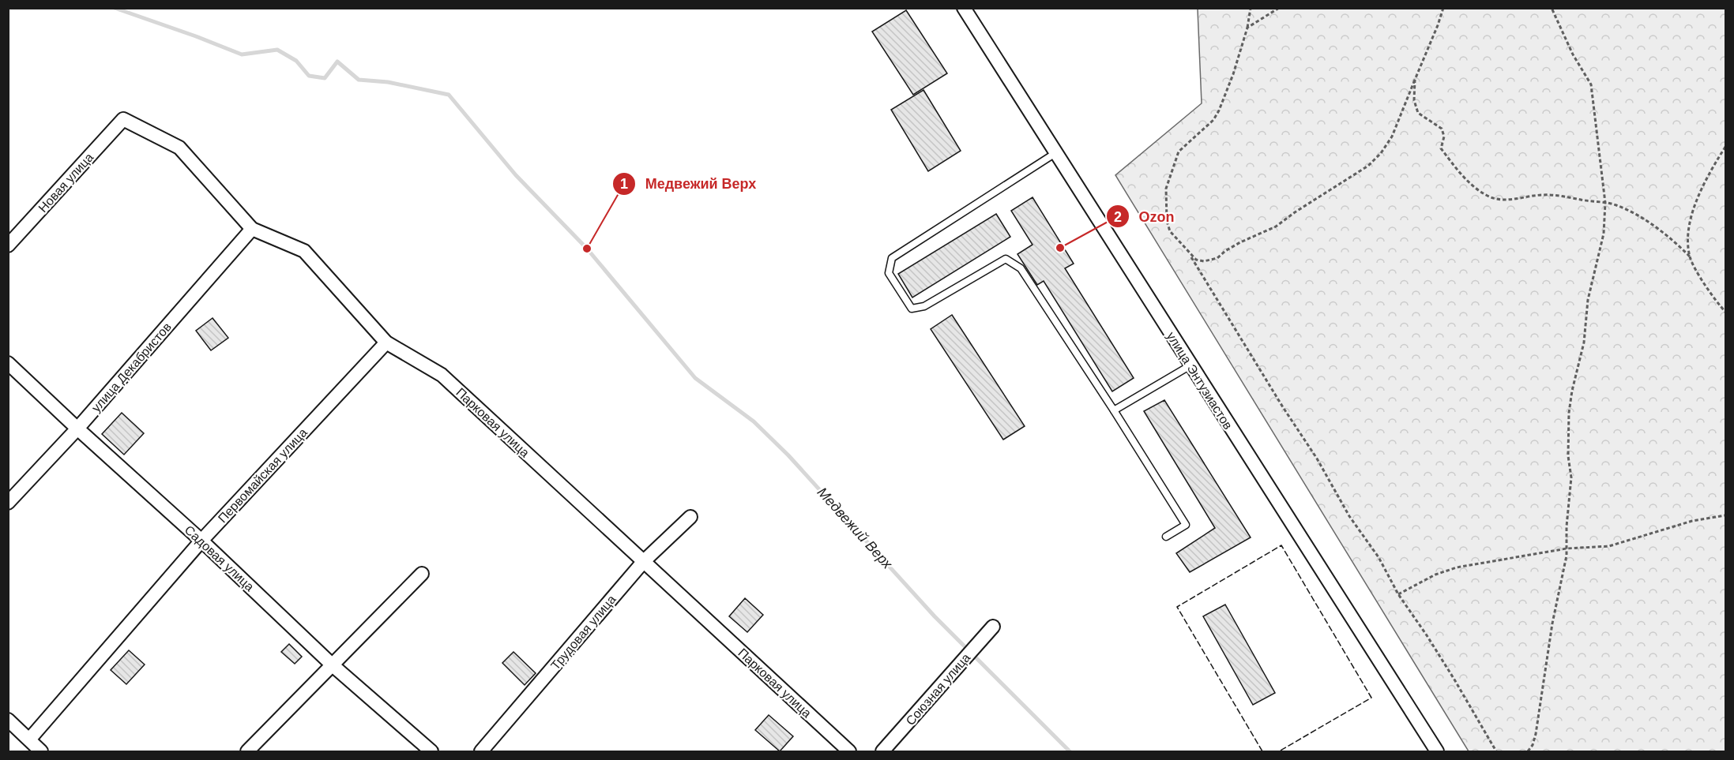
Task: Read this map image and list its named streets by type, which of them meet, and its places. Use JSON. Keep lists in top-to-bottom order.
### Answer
{
  "streets": {
    "street": [
      "Новая улица",
      "улица Декабристов",
      "улица Энтузиастов",
      "Парковая улица",
      "Первомайская улица",
      "Садовая улица",
      "Трудовая улица",
      "Союзная улица"
    ]
  },
  "crossings": [
    ["Новая улица", "Парковая улица"],
    ["улица Декабристов", "Парковая улица"],
    ["улица Декабристов", "Садовая улица"],
    ["Парковая улица", "Первомайская улица"],
    ["Парковая улица", "Трудовая улица"],
    ["Первомайская улица", "Садовая улица"]
  ],
  "water": ["Медвежий Верх"],
  "places": ["Ozon", "Медвежий Верх"]
}
